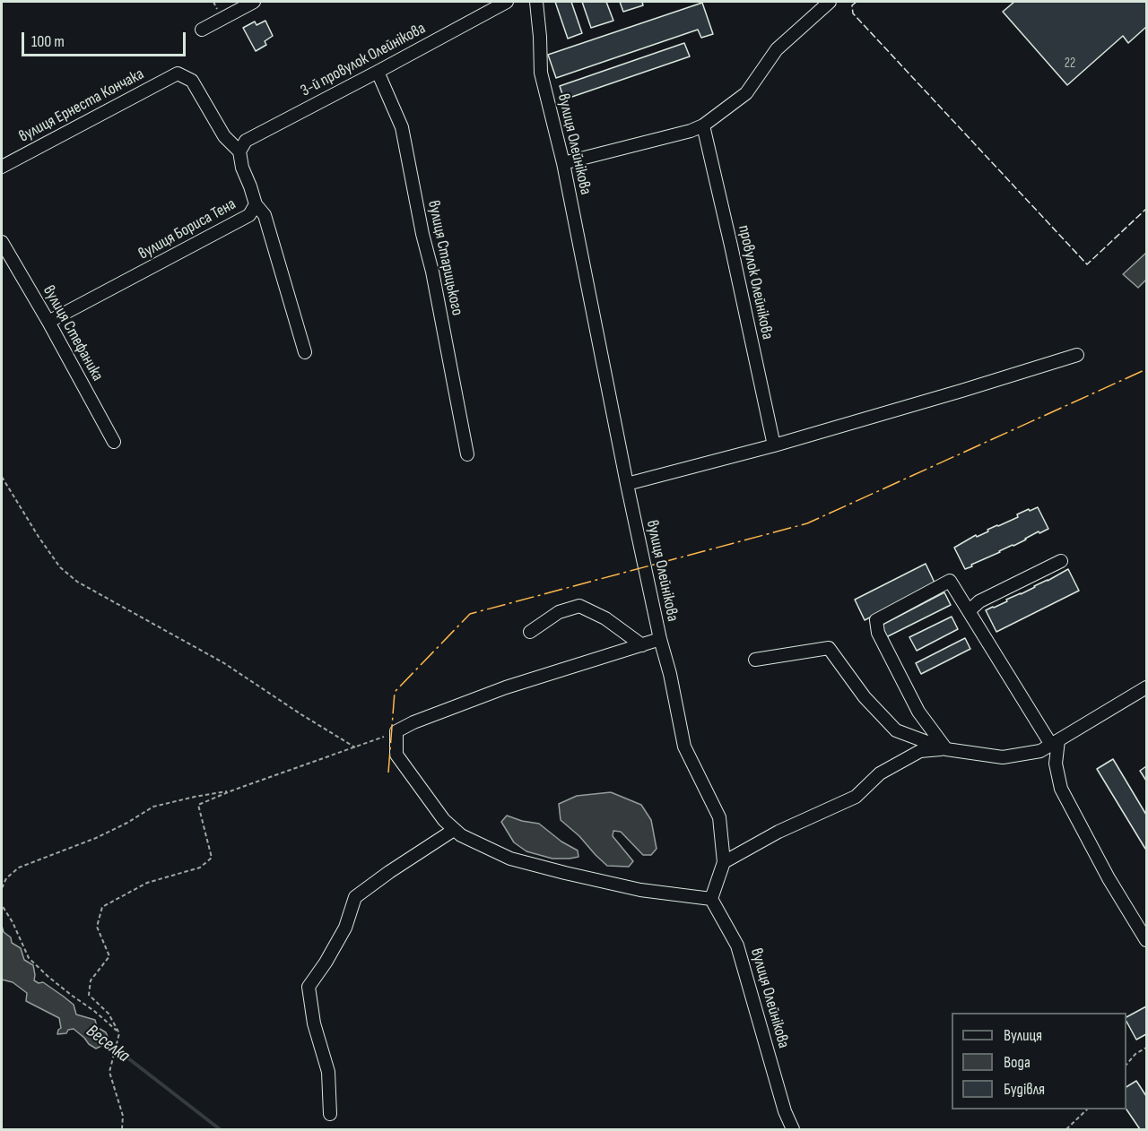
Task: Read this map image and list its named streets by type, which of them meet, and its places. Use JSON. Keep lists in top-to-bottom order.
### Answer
{
  "streets": {
    "street": [
      "3-й провулок Олейнікова",
      "вулиця Ернеста Кончака",
      "вулиця Олейнікова",
      "вулиця Бориса Тена",
      "вулиця Старицького",
      "провулок Олейнікова",
      "вулиця Стефаника"
    ]
  },
  "crossings": [
    ["3-й провулок Олейнікова", "вулиця Бориса Тена"],
    ["3-й провулок Олейнікова", "вулиця Старицького"],
    ["вулиця Ернеста Кончака", "вулиця Бориса Тена"],
    ["вулиця Бориса Тена", "вулиця Стефаника"]
  ],
  "water": ["Веселка"],
  "house_numbers": ["22"],
  "legend": ["Вулиця", "Вода", "Будівля"],
  "scale_bar": "100 m"
}
